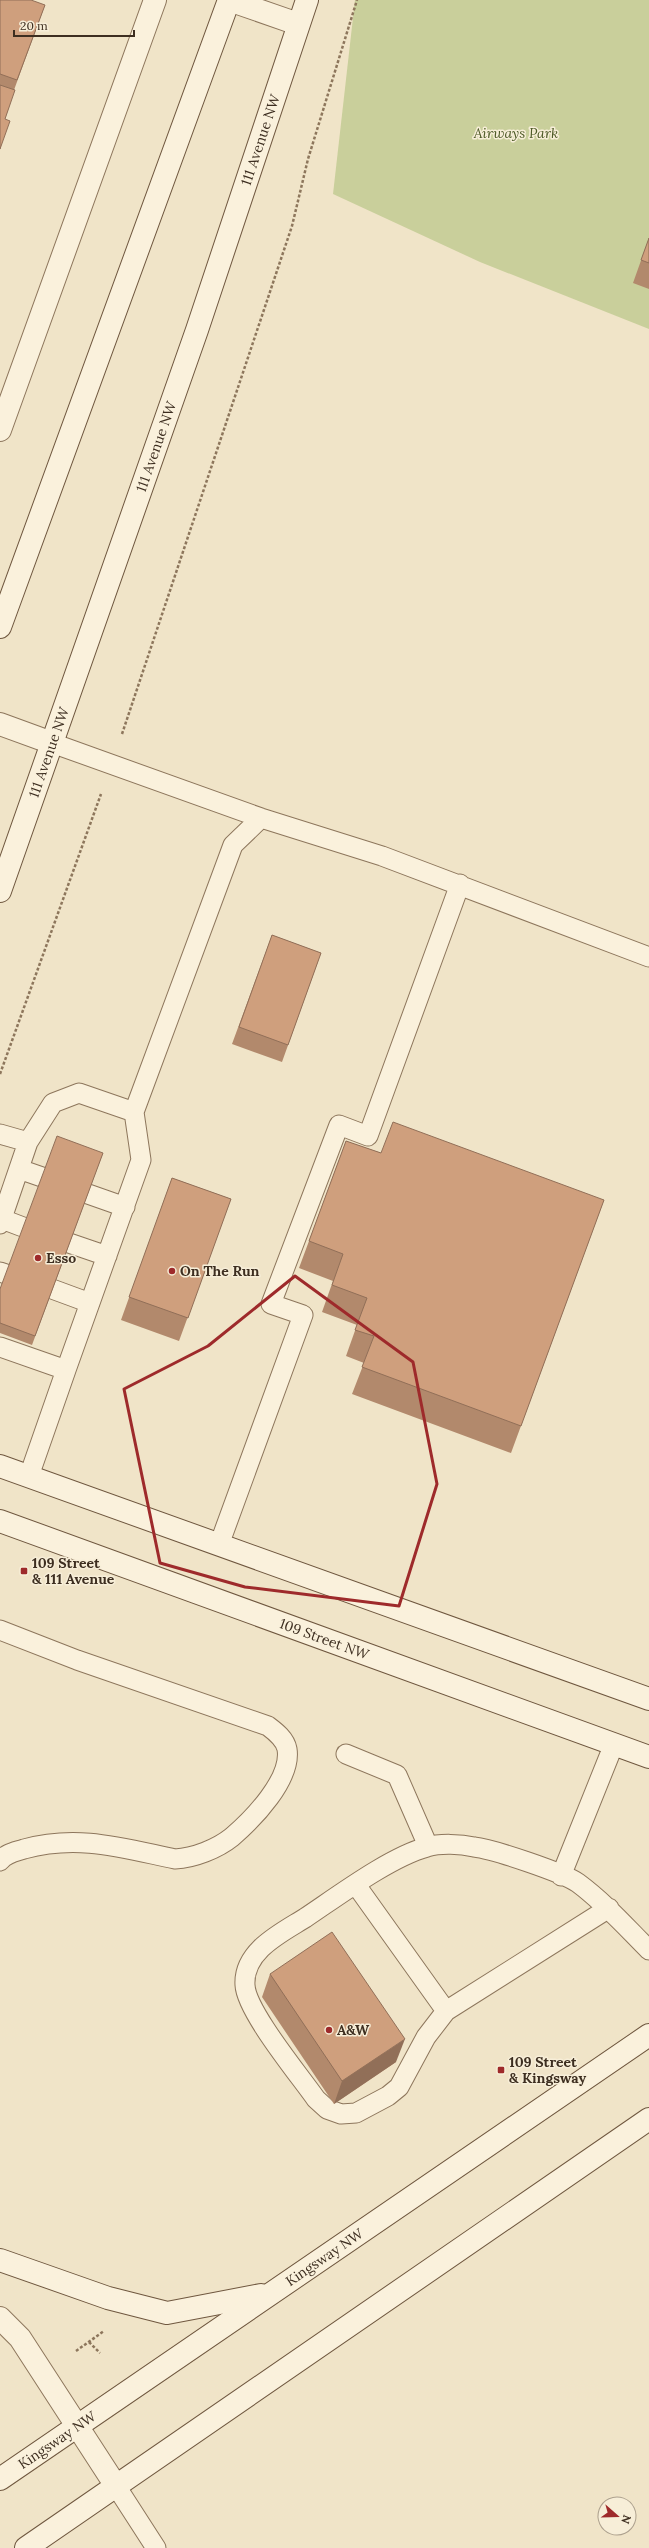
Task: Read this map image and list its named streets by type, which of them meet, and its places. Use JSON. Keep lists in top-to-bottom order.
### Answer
{
  "streets": {
    "main road": ["111 Avenue NW", "109 Street NW", "Kingsway NW"]
  },
  "parks": ["Airways Park"],
  "places": {
    "other": ["Esso", "On The Run", "A&W"],
    "transit": ["109 Street & 111 Avenue", "109 Street & Kingsway"]
  },
  "scale_bar": "20 m",
  "north": "right"
}
